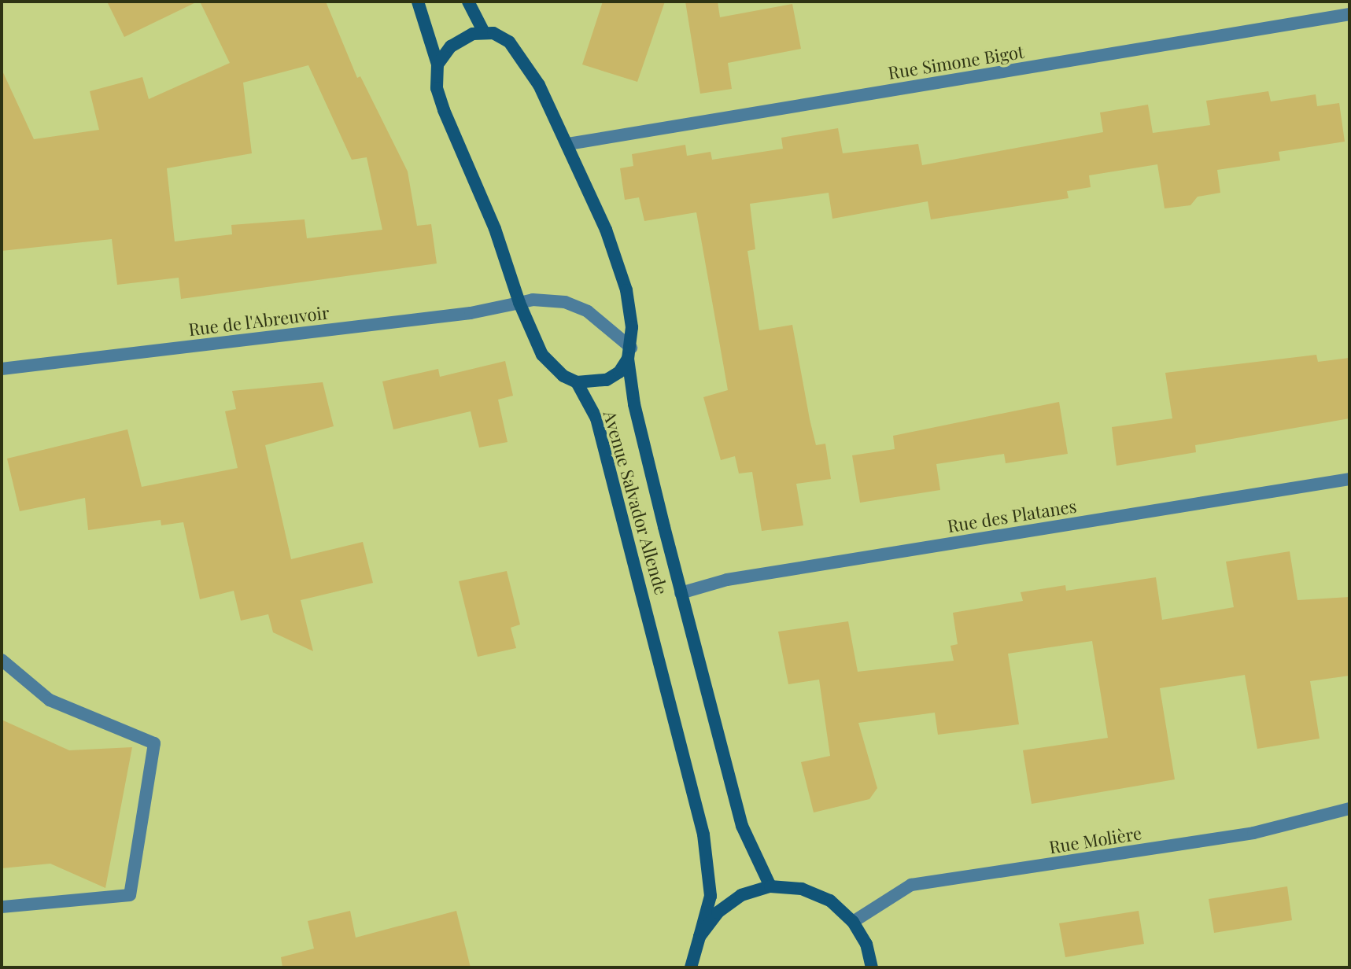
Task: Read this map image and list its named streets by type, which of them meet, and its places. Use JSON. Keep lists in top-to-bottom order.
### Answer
{
  "streets": {
    "main road": ["Avenue Salvador Allende"],
    "street": [
      "Rue Simone Bigot",
      "Rue de l'Abreuvoir",
      "Rue des Platanes",
      "Rue Molière"
    ]
  },
  "crossings": [
    ["Rue Simone Bigot", "Avenue Salvador Allende"],
    ["Rue de l'Abreuvoir", "Avenue Salvador Allende"],
    ["Avenue Salvador Allende", "Rue des Platanes"]
  ]
}
